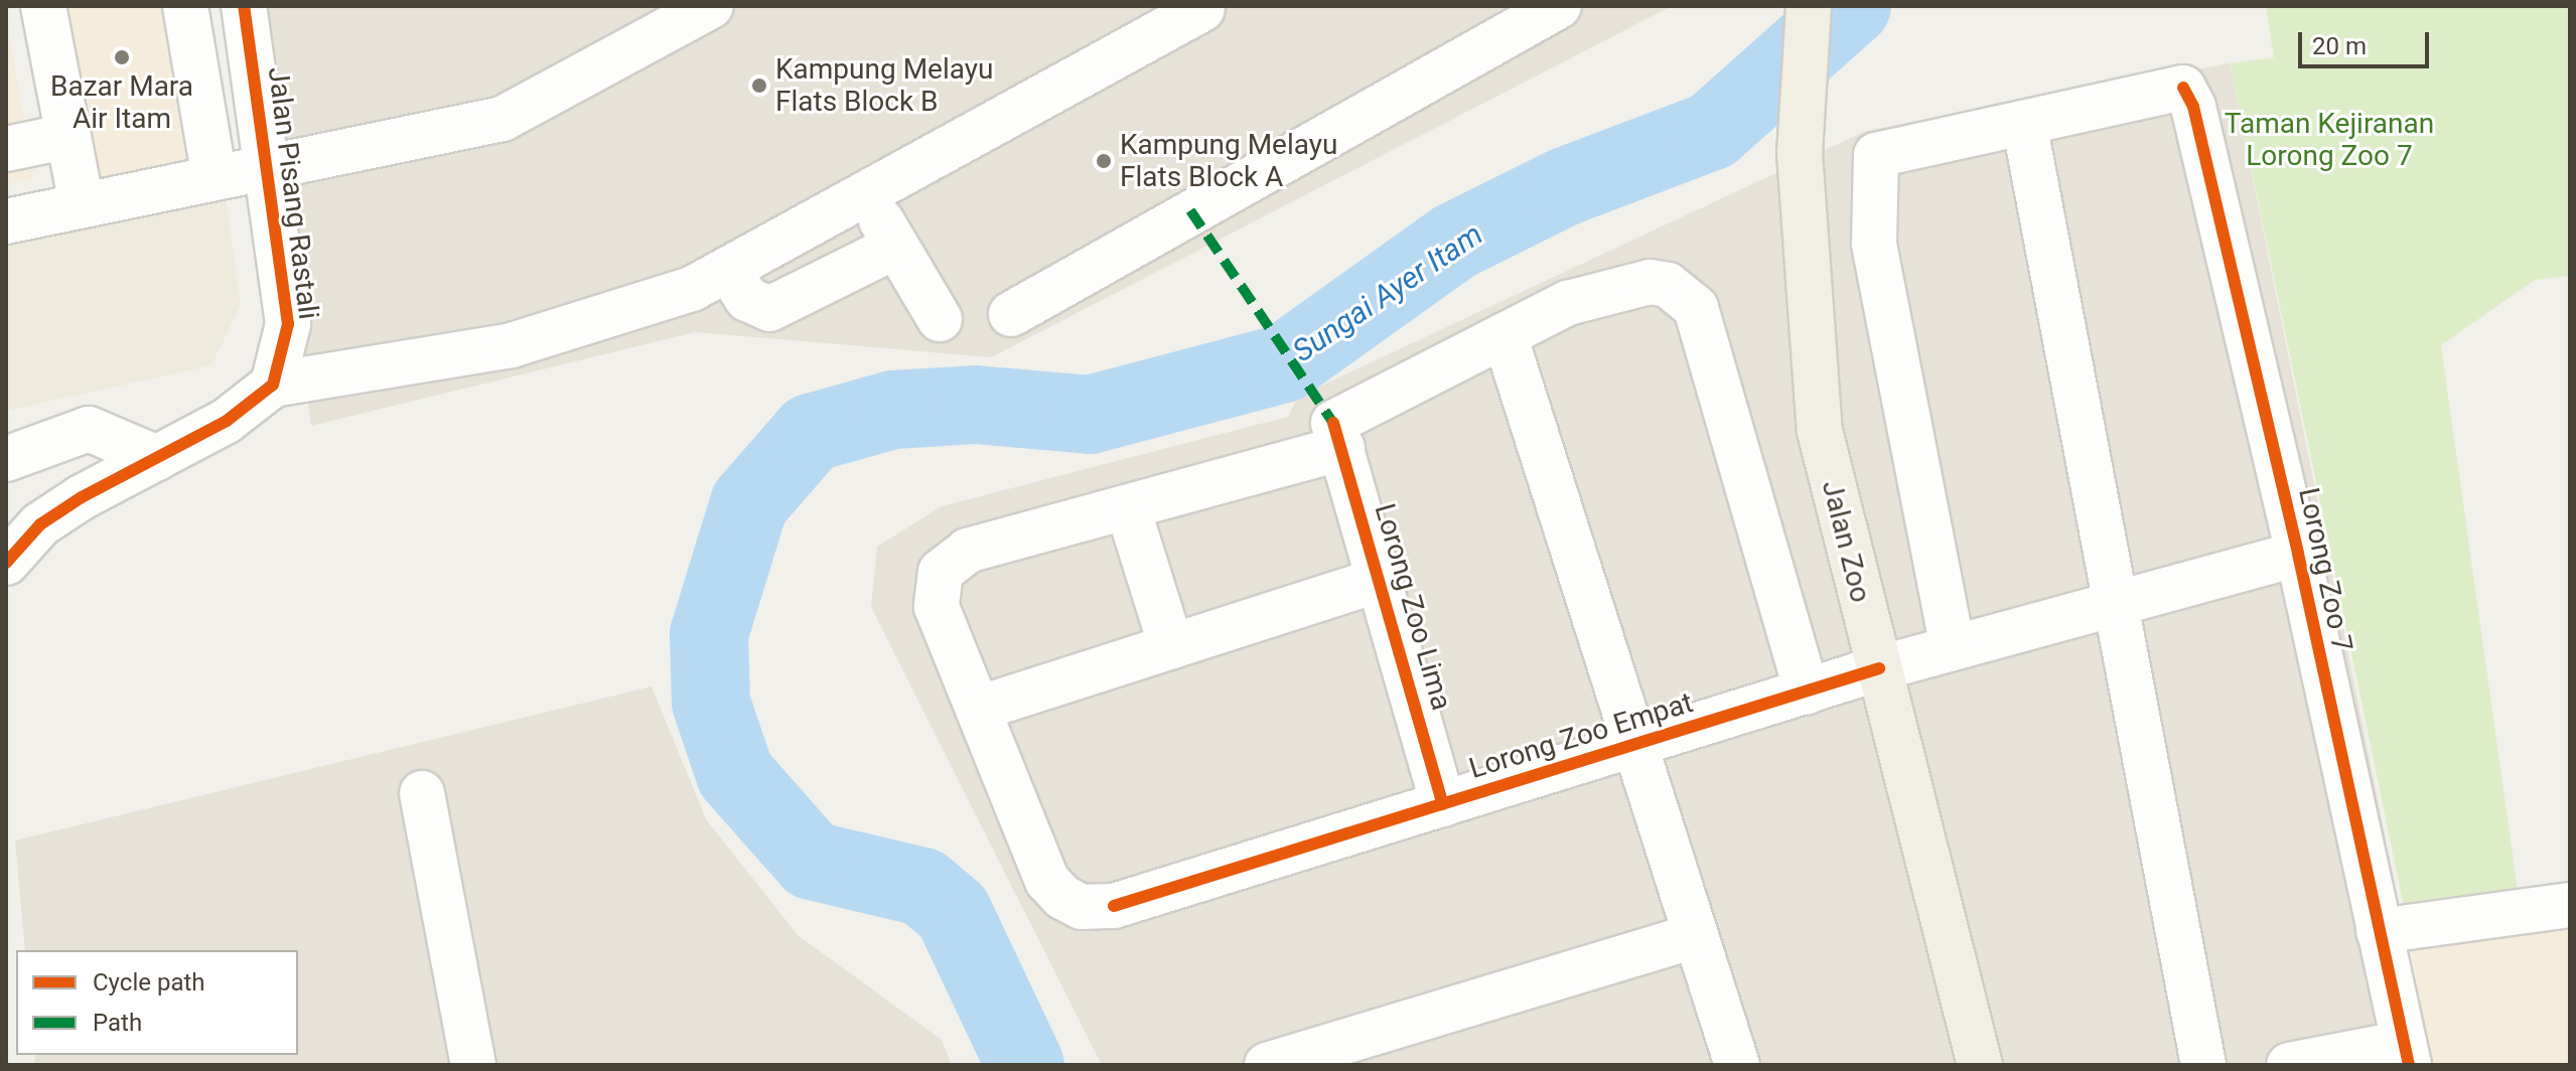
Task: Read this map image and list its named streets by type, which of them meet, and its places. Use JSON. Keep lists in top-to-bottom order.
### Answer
{
  "streets": {
    "main road": ["Jalan Zoo"],
    "street": [
      "Jalan Pisang Rastali",
      "Lorong Zoo 7",
      "Lorong Zoo Lima",
      "Lorong Zoo Empat"
    ]
  },
  "crossings": [
    ["Jalan Zoo", "Lorong Zoo Empat"],
    ["Lorong Zoo 7", "Lorong Zoo Empat"],
    ["Lorong Zoo Lima", "Lorong Zoo Empat"]
  ],
  "water": ["Sungai Ayer Itam"],
  "parks": ["Taman Kejiranan Lorong Zoo 7"],
  "places": ["Bazar Mara Air Itam", "Kampung Melayu Flats Block B", "Kampung Melayu Flats Block A"],
  "legend": ["Cycle path", "Path"],
  "scale_bar": "20 m"
}
